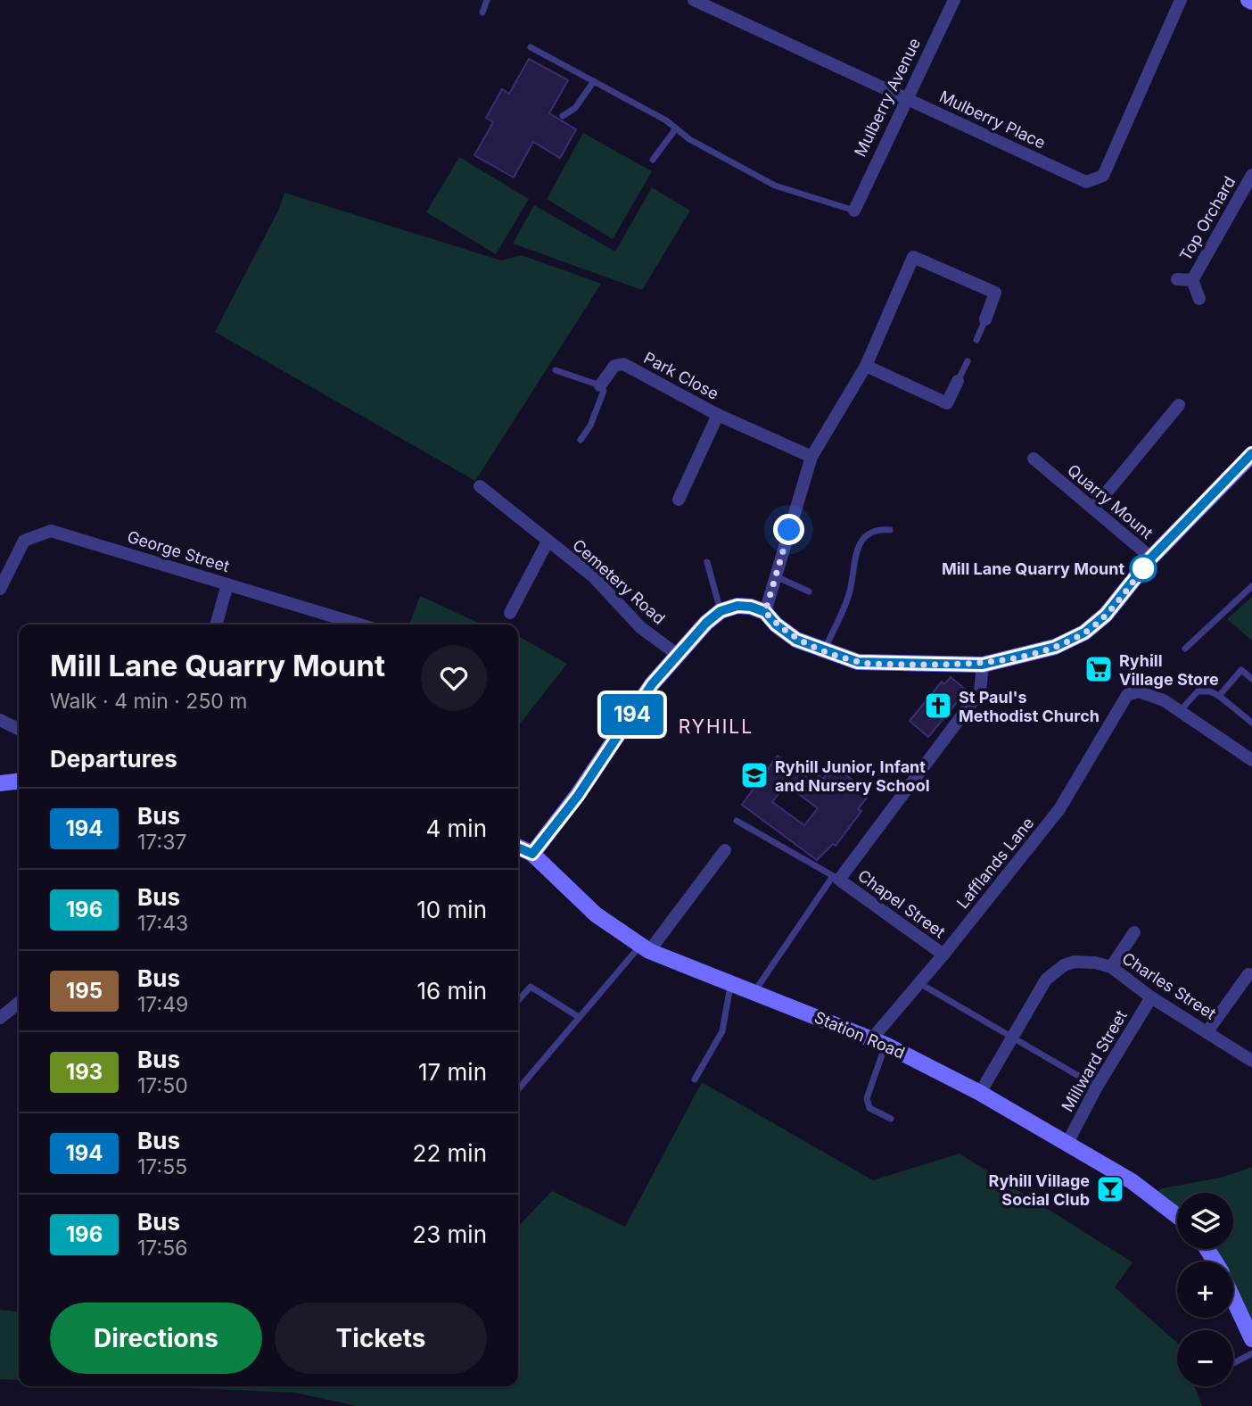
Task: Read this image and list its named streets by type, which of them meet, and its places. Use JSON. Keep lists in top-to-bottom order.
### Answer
{
  "streets": {
    "street": [
      "Mulberry Avenue",
      "Mulberry Place",
      "Top Orchard",
      "Park Close",
      "Quarry Mount",
      "George Street",
      "Cemetery Road",
      "Lafflands Lane",
      "Chapel Street",
      "Charles Street",
      "Station Road",
      "Millward Street"
    ]
  },
  "crossings": [
    ["Mulberry Avenue", "Mulberry Place"],
    ["Lafflands Lane", "Chapel Street"],
    ["Lafflands Lane", "Station Road"],
    ["Charles Street", "Station Road"],
    ["Charles Street", "Millward Street"],
    ["Station Road", "Millward Street"]
  ],
  "districts": ["RYHILL"],
  "places": {
    "other": ["Mill Lane Quarry Mount"],
    "supermarket": ["Ryhill Village Store"],
    "church": ["St Paul's Methodist Church"],
    "school or university": ["Ryhill Junior, Infant and Nursery School"],
    "bar": ["Ryhill Village Social Club"]
  },
  "lines": ["bus line 194"],
  "page": {
    "on_map": "194",
    "heading": [
      ["Mill Lane Quarry Mount", "Walk · 4 min · 250 m"],
      "Departures"
    ],
    "list": [
      {
        "mark": "194",
        "name": "Bus",
        "note": "17:37",
        "value": "4 min"
      },
      {
        "mark": "196",
        "name": "Bus",
        "note": "17:43",
        "value": "10 min"
      },
      {
        "mark": "195",
        "name": "Bus",
        "note": "17:49",
        "value": "16 min"
      },
      {
        "mark": "193",
        "name": "Bus",
        "note": "17:50",
        "value": "17 min"
      },
      {
        "mark": "194",
        "name": "Bus",
        "note": "17:55",
        "value": "22 min"
      },
      {
        "mark": "196",
        "name": "Bus",
        "note": "17:56",
        "value": "23 min"
      }
    ],
    "map_buttons": ["+", "−"],
    "buttons": ["Directions", "Tickets"]
  }
}
